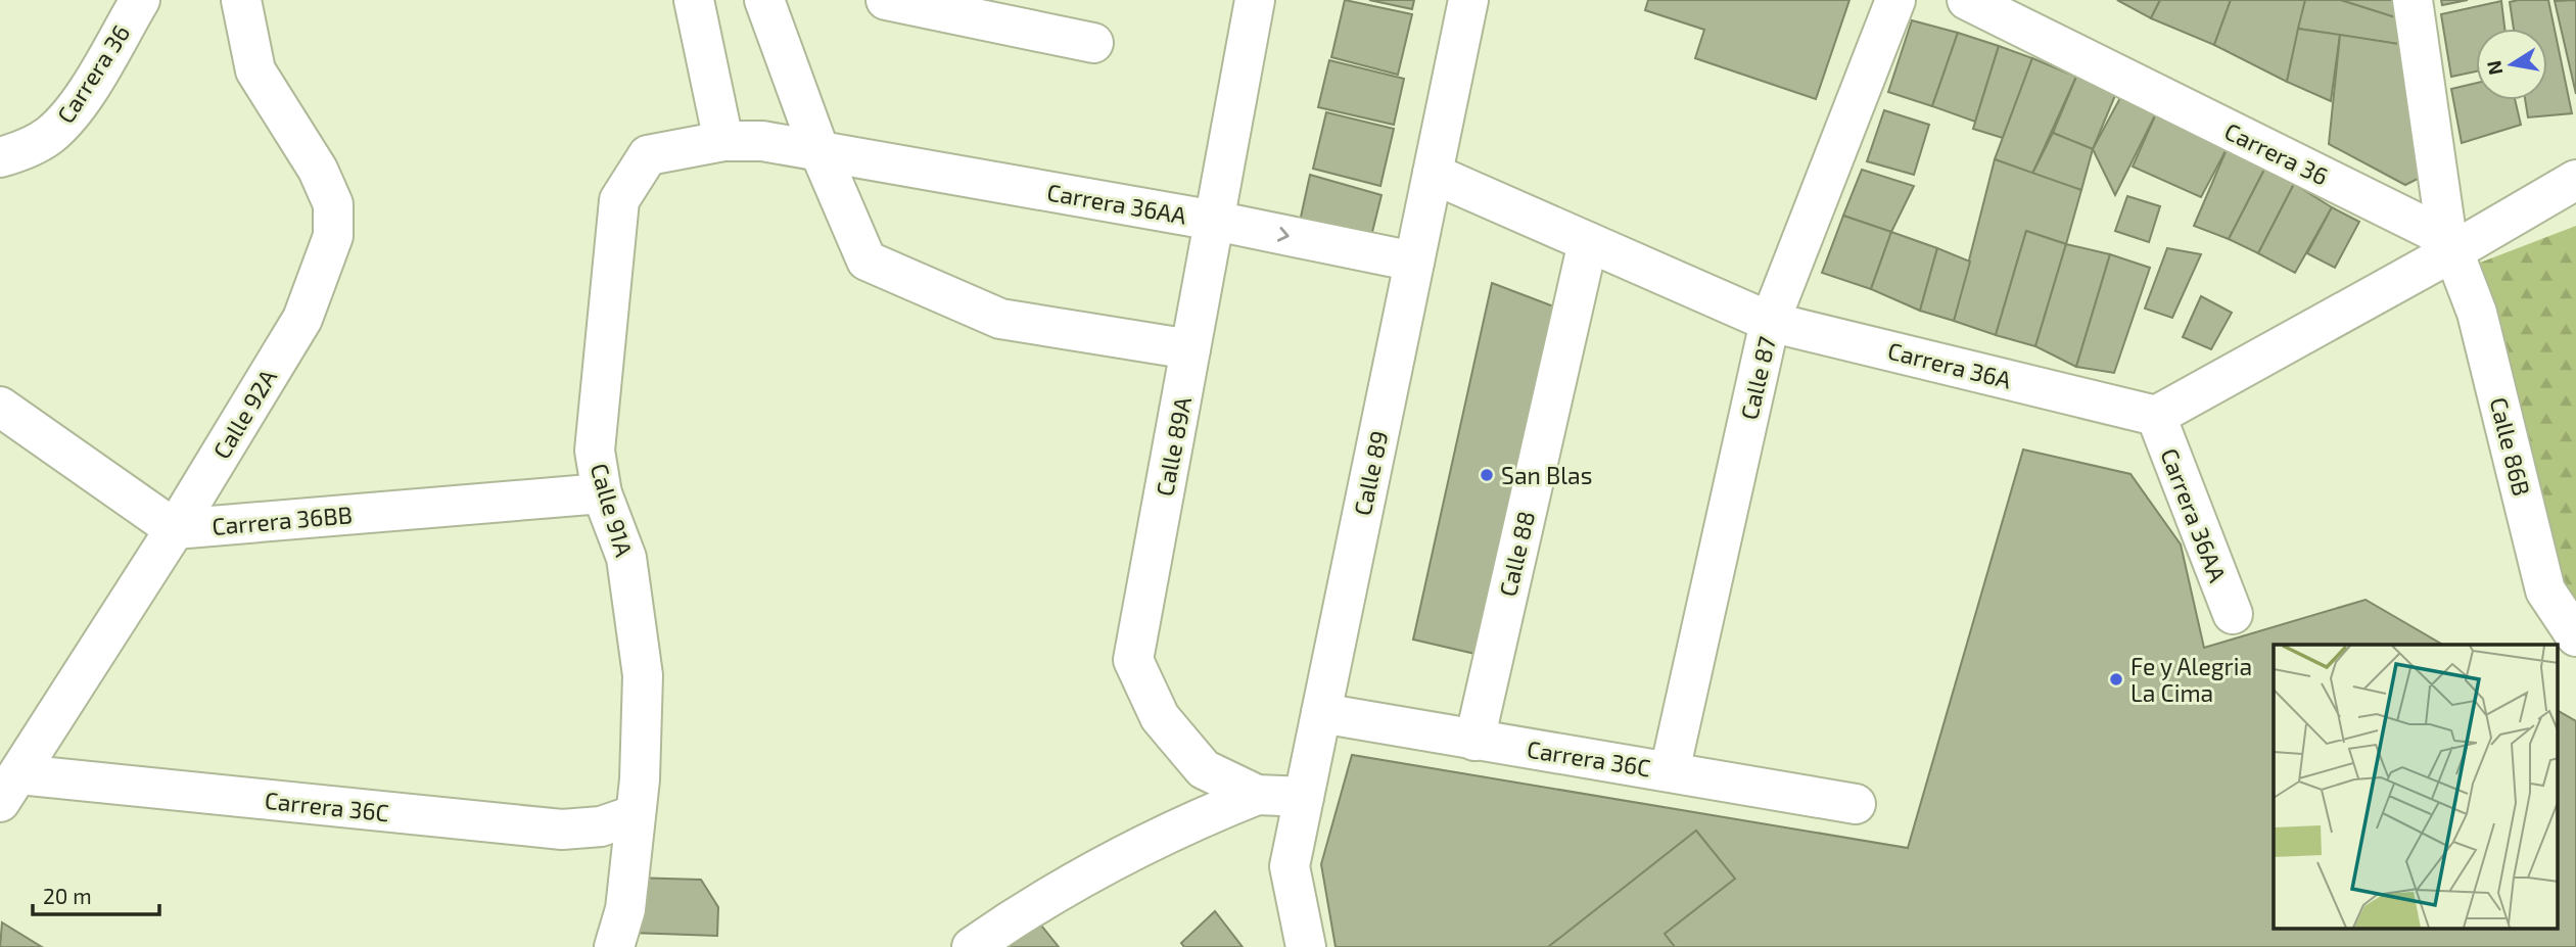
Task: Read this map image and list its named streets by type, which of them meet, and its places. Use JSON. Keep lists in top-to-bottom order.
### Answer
{
  "streets": {
    "street": [
      "Carrera 36",
      "Carrera 36AA",
      "Carrera 36A",
      "Calle 87",
      "Calle 92A",
      "Calle 89A",
      "Calle 86B",
      "Calle 89",
      "Calle 91A",
      "Carrera 36BB",
      "Calle 88",
      "Carrera 36C"
    ]
  },
  "crossings": [
    ["Carrera 36", "Calle 86B"],
    ["Carrera 36AA", "Carrera 36A"],
    ["Carrera 36AA", "Calle 89A"],
    ["Carrera 36AA", "Calle 89"],
    ["Carrera 36AA", "Calle 91A"],
    ["Carrera 36A", "Calle 87"],
    ["Carrera 36A", "Calle 89"],
    ["Carrera 36A", "Calle 88"],
    ["Calle 87", "Carrera 36C"],
    ["Calle 92A", "Carrera 36BB"],
    ["Calle 92A", "Carrera 36C"],
    ["Calle 89A", "Calle 89"],
    ["Calle 89", "Carrera 36C"],
    ["Calle 91A", "Carrera 36BB"],
    ["Calle 91A", "Carrera 36C"],
    ["Calle 88", "Carrera 36C"]
  ],
  "places": ["San Blas", "Fe y Alegria La Cima"],
  "scale_bar": "20 m",
  "north": "left"
}
